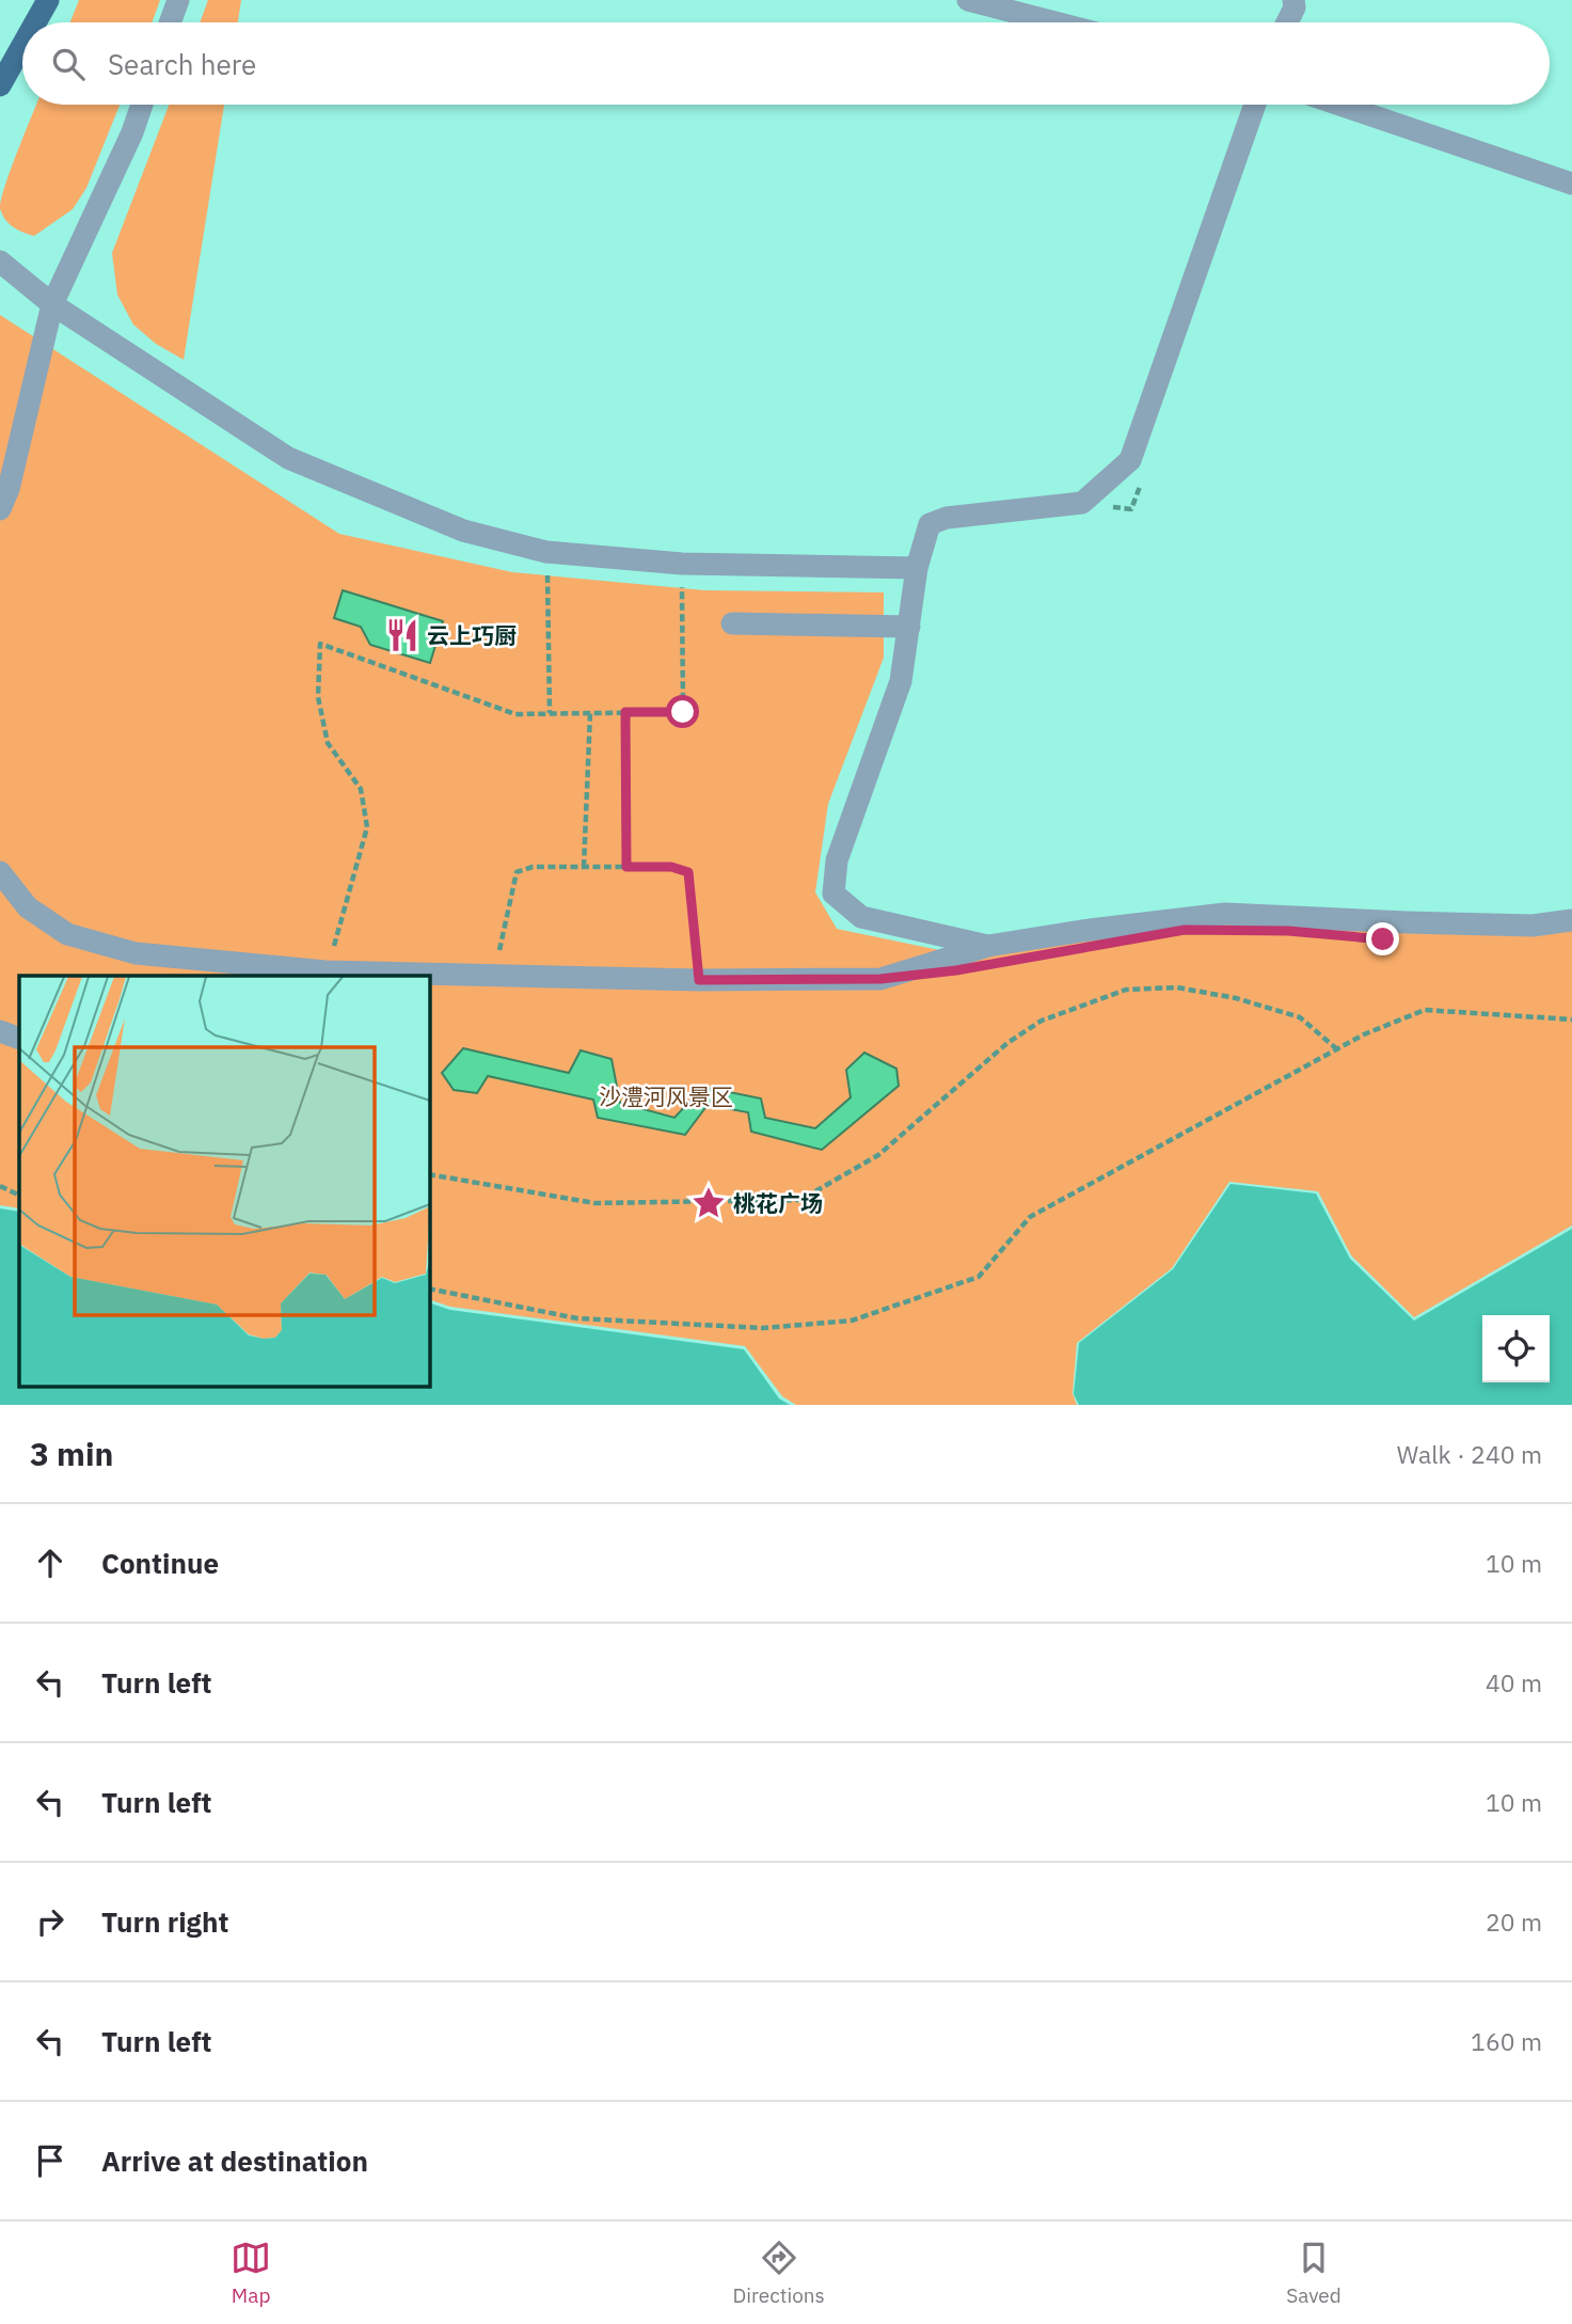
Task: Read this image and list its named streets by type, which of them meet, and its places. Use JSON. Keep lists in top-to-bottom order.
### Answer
{
  "parks": ["沙澧河风景区"],
  "places": {
    "restaurant": ["云上巧厨"],
    "place": ["桃花广场"]
  },
  "page": {
    "search": "Search here",
    "heading": ["3 min", "Walk · 240 m"],
    "list": [
      ["Continue", "10 m"],
      ["Turn left", "40 m"],
      ["Turn left", "10 m"],
      ["Turn right", "20 m"],
      ["Turn left", "160 m"],
      "Arrive at destination"
    ],
    "nav": ["Map", "Directions", "Saved"]
  }
}
